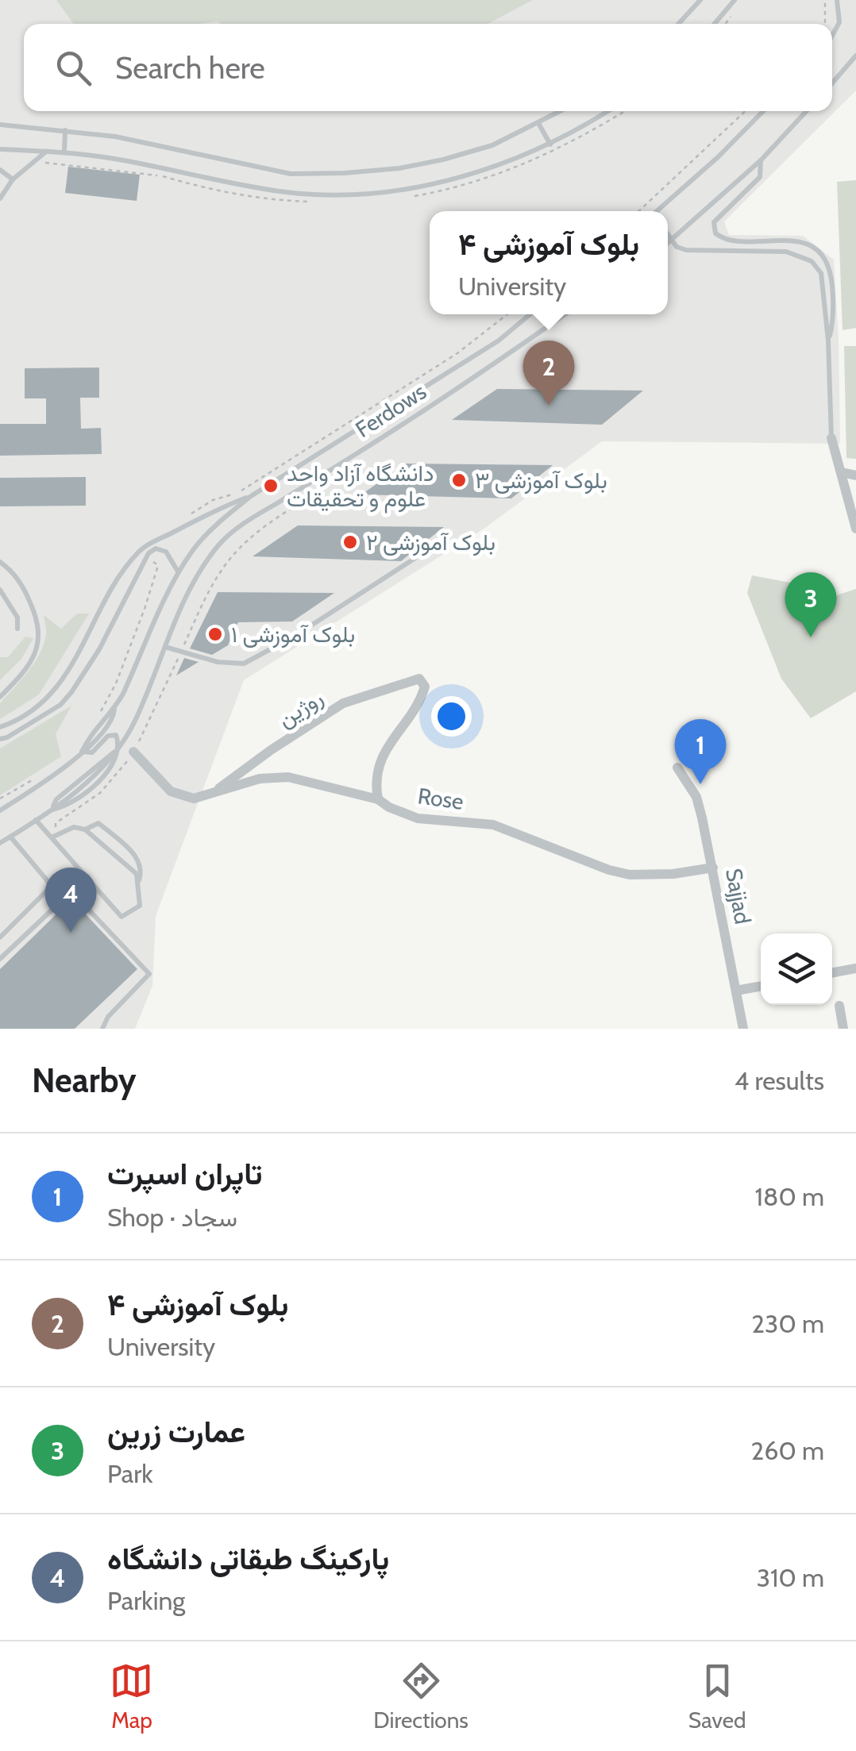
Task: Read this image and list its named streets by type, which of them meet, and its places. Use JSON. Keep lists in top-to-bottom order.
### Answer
{
  "streets": {
    "street": ["روژین", "Rose", "Sajjad"],
    "lane": ["Ferdows"]
  },
  "crossings": [
    ["روژین", "Rose"],
    ["Rose", "Sajjad"]
  ],
  "places": [
    "بلوک آموزشی ۳",
    "دانشگاه آزاد واحد علوم و تحقیقات",
    "بلوک آموزشی ۲",
    "بلوک آموزشی ۱"
  ],
  "page": {
    "search": "Search here",
    "popup": ["بلوک آموزشی ۴", "University"],
    "pins": [
      "2",
      "3",
      "1",
      "4"
    ],
    "heading": ["Nearby", "4 results"],
    "list": [
      {
        "mark": "1",
        "name": "تاپران اسپرت",
        "note": "Shop · سجاد",
        "value": "180 m"
      },
      {
        "mark": "2",
        "name": "بلوک آموزشی ۴",
        "note": "University",
        "value": "230 m"
      },
      {
        "mark": "3",
        "name": "عمارت زرین",
        "note": "Park",
        "value": "260 m"
      },
      {
        "mark": "4",
        "name": "پارکینگ طبقاتی دانشگاه",
        "note": "Parking",
        "value": "310 m"
      }
    ],
    "nav": ["Map", "Directions", "Saved"]
  }
}
